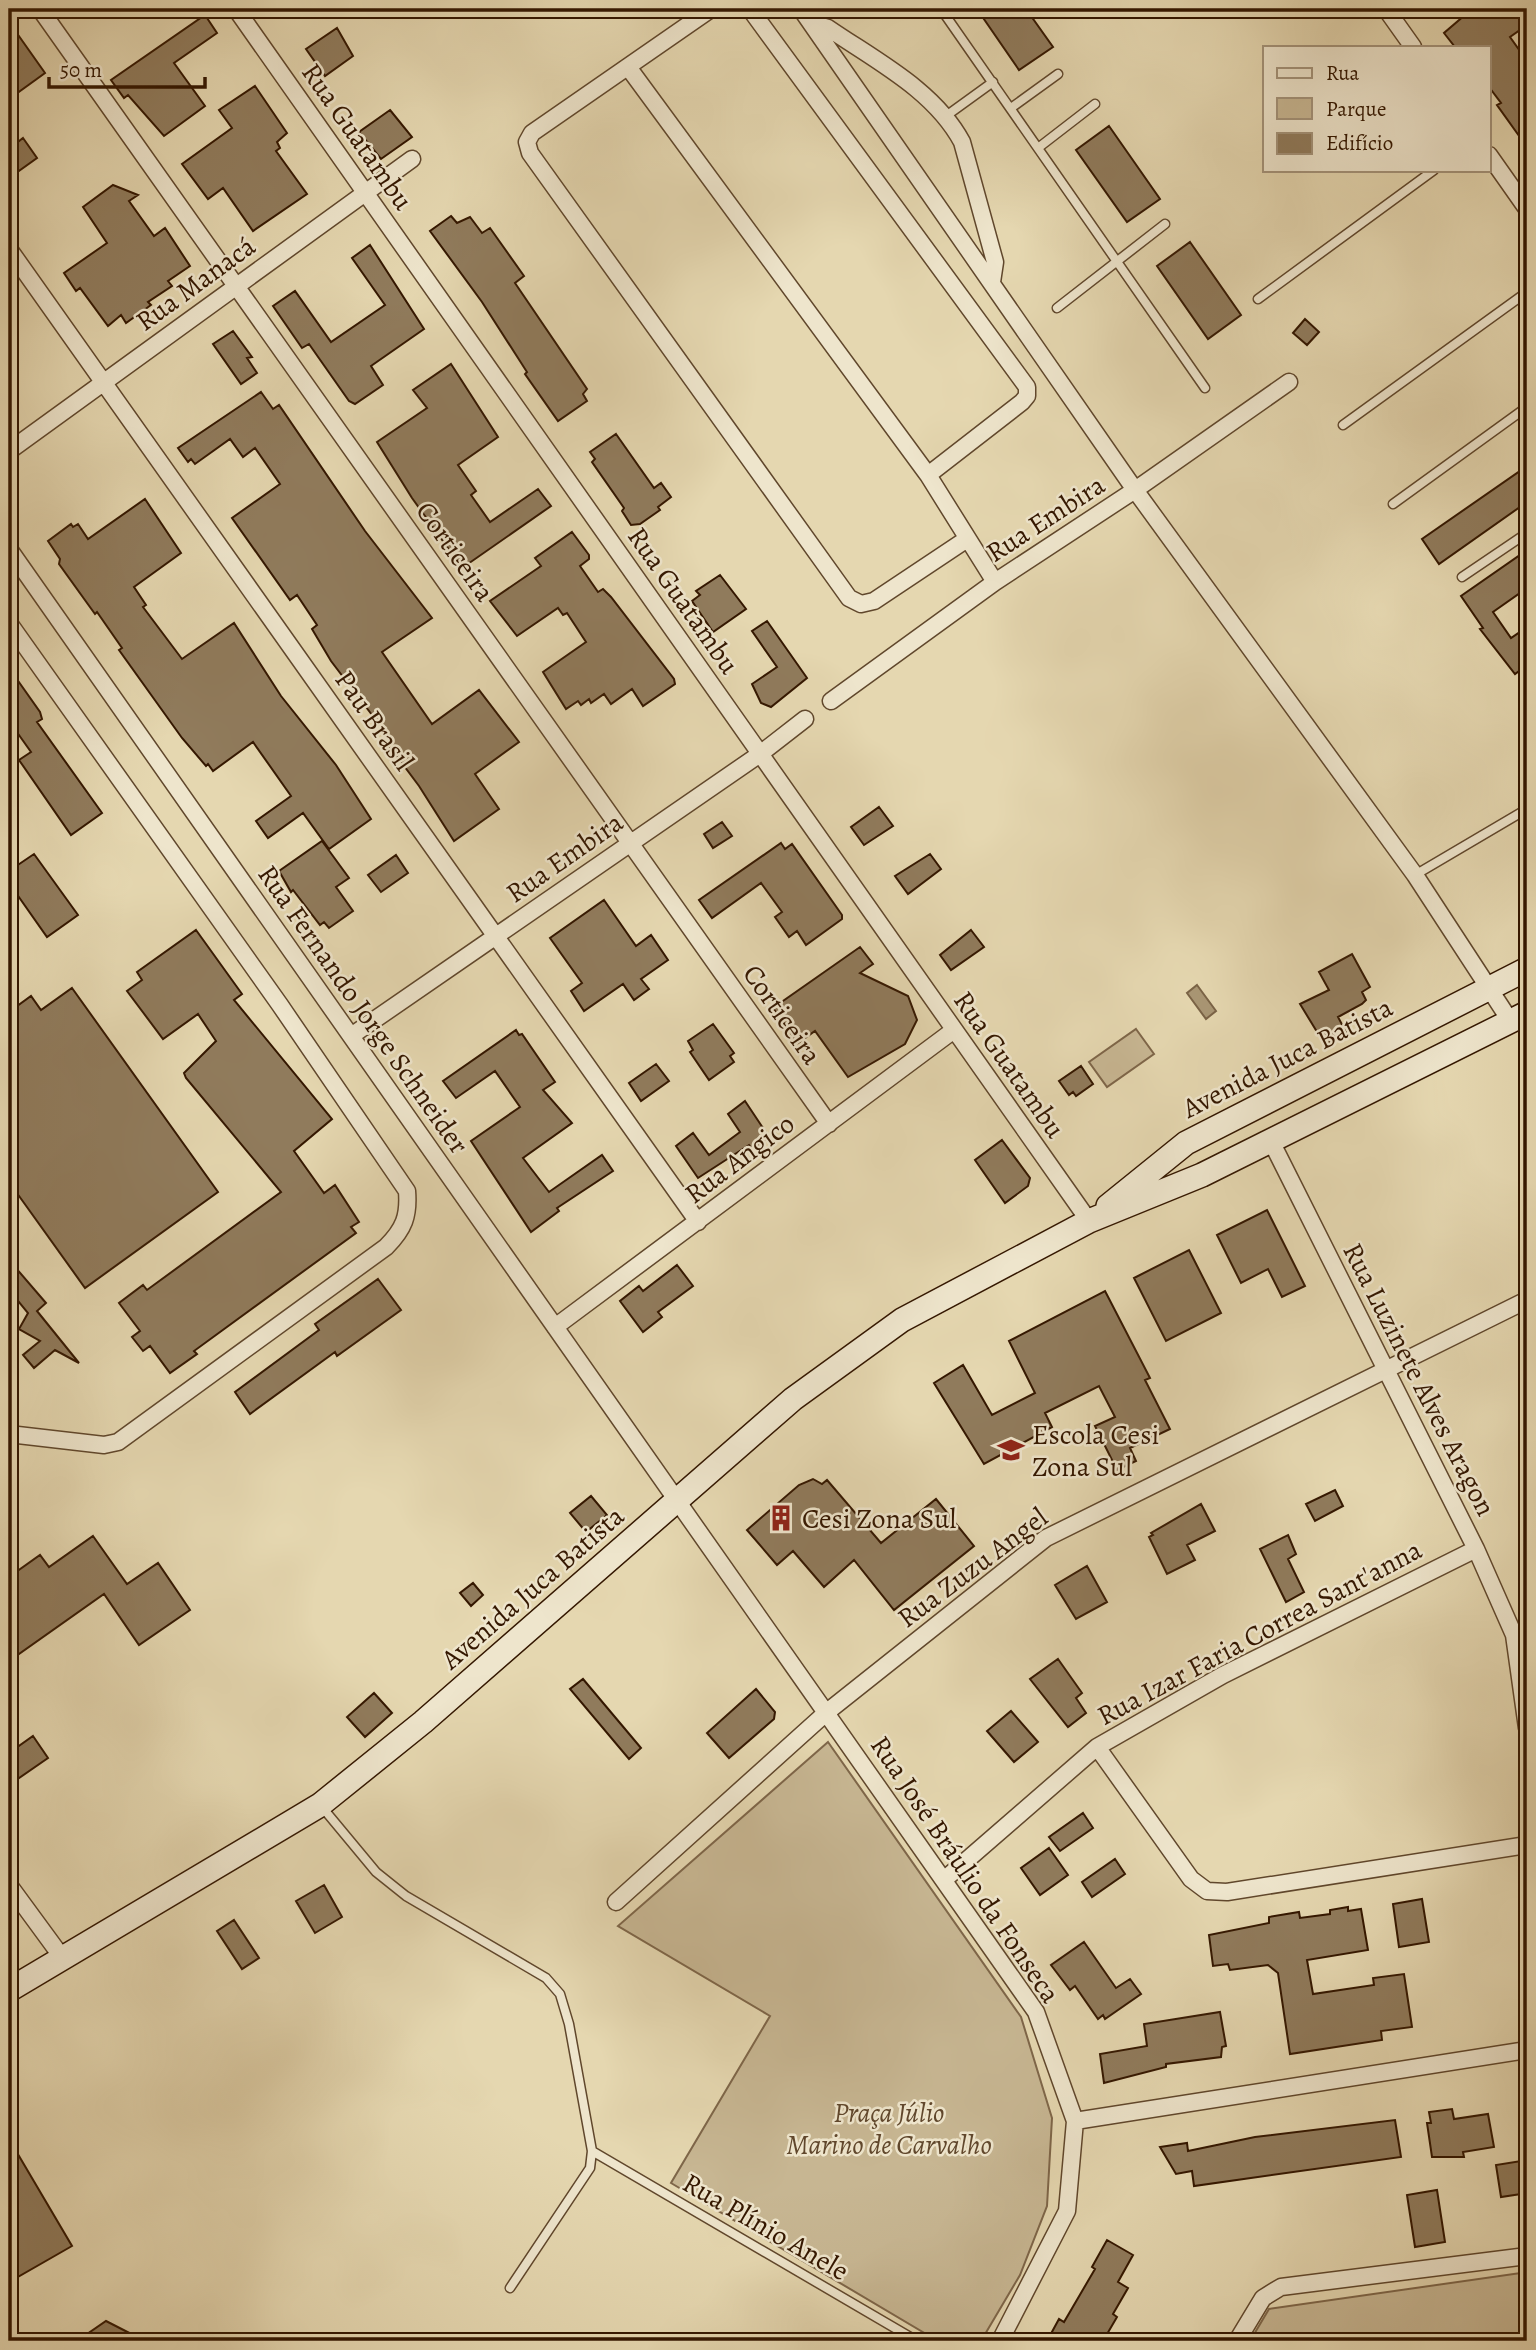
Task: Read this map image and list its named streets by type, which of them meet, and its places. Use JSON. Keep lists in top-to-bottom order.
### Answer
{
  "streets": {
    "main road": ["Avenida Juca Batista"],
    "street": [
      "Rua Guatambu",
      "Rua Manacá",
      "Rua Embira",
      "Corticeira",
      "Pau Brasil",
      "Rua Fernando Jorge Schneider",
      "Rua Angico",
      "Rua Luzinete Alves Aragon",
      "Rua Zuzu Angel",
      "Rua Izar Faria Correa Sant'anna",
      "Rua José Bráulio da Fonseca"
    ],
    "lane": ["Rua Plínio Anele"]
  },
  "crossings": [
    ["Rua Guatambu", "Rua Manacá"],
    ["Rua Guatambu", "Rua Embira"],
    ["Rua Guatambu", "Avenida Juca Batista"],
    ["Rua Guatambu", "Rua Angico"],
    ["Rua Manacá", "Corticeira"],
    ["Rua Manacá", "Pau Brasil"],
    ["Rua Embira", "Corticeira"],
    ["Rua Embira", "Pau Brasil"],
    ["Rua Embira", "Rua Fernando Jorge Schneider"],
    ["Corticeira", "Rua Angico"],
    ["Pau Brasil", "Rua Angico"],
    ["Rua Fernando Jorge Schneider", "Avenida Juca Batista"],
    ["Rua Fernando Jorge Schneider", "Rua Angico"],
    ["Rua Fernando Jorge Schneider", "Rua José Bráulio da Fonseca"],
    ["Avenida Juca Batista", "Rua Luzinete Alves Aragon"],
    ["Avenida Juca Batista", "Rua José Bráulio da Fonseca"],
    ["Rua Luzinete Alves Aragon", "Rua Zuzu Angel"],
    ["Rua Luzinete Alves Aragon", "Rua Izar Faria Correa Sant'anna"],
    ["Rua Zuzu Angel", "Rua José Bráulio da Fonseca"],
    ["Rua Izar Faria Correa Sant'anna", "Rua José Bráulio da Fonseca"]
  ],
  "parks": ["Praça Júlio Marino de Carvalho"],
  "places": {
    "school or university": ["Escola Cesi Zona Sul"],
    "building": ["Cesi Zona Sul"]
  },
  "legend": ["Rua", "Parque", "Edifício"],
  "scale_bar": "50 m"
}
